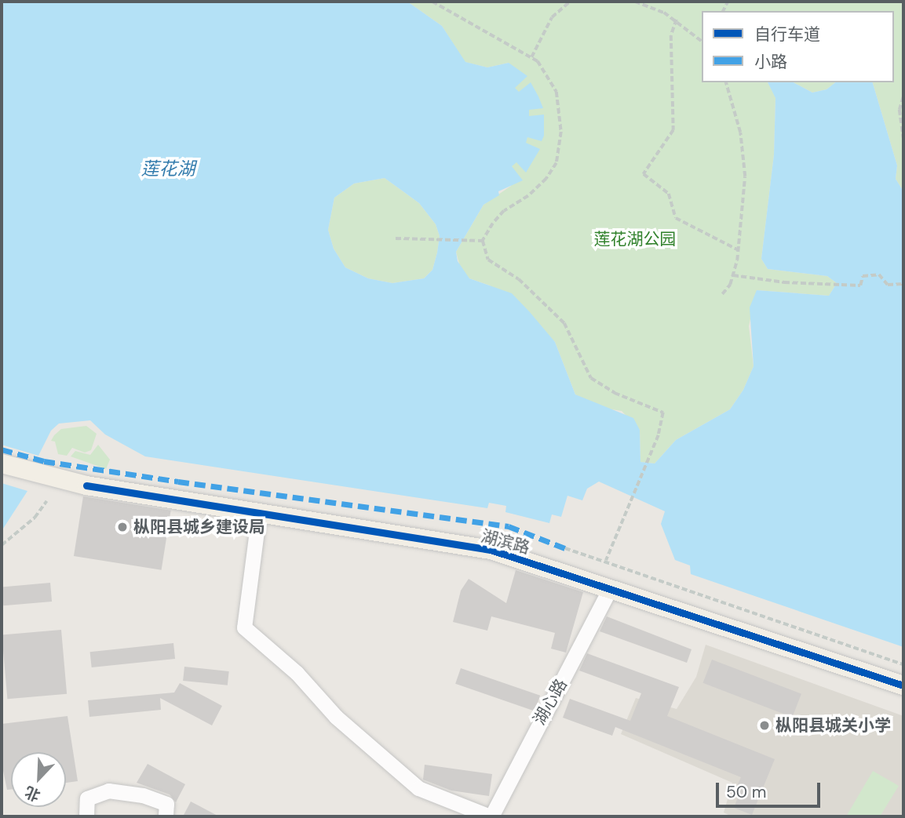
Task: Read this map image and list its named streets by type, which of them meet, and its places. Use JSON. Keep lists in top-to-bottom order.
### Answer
{
  "streets": {
    "main road": ["湖滨路"],
    "lane": ["湖心路"]
  },
  "crossings": [
    ["湖滨路", "湖心路"]
  ],
  "water": ["莲花湖"],
  "parks": ["莲花湖公园"],
  "places": ["枞阳县城乡建设局", "枞阳县城关小学"],
  "legend": ["自行车道", "小路"],
  "scale_bar": "50 m",
  "north": "bottom left"
}
